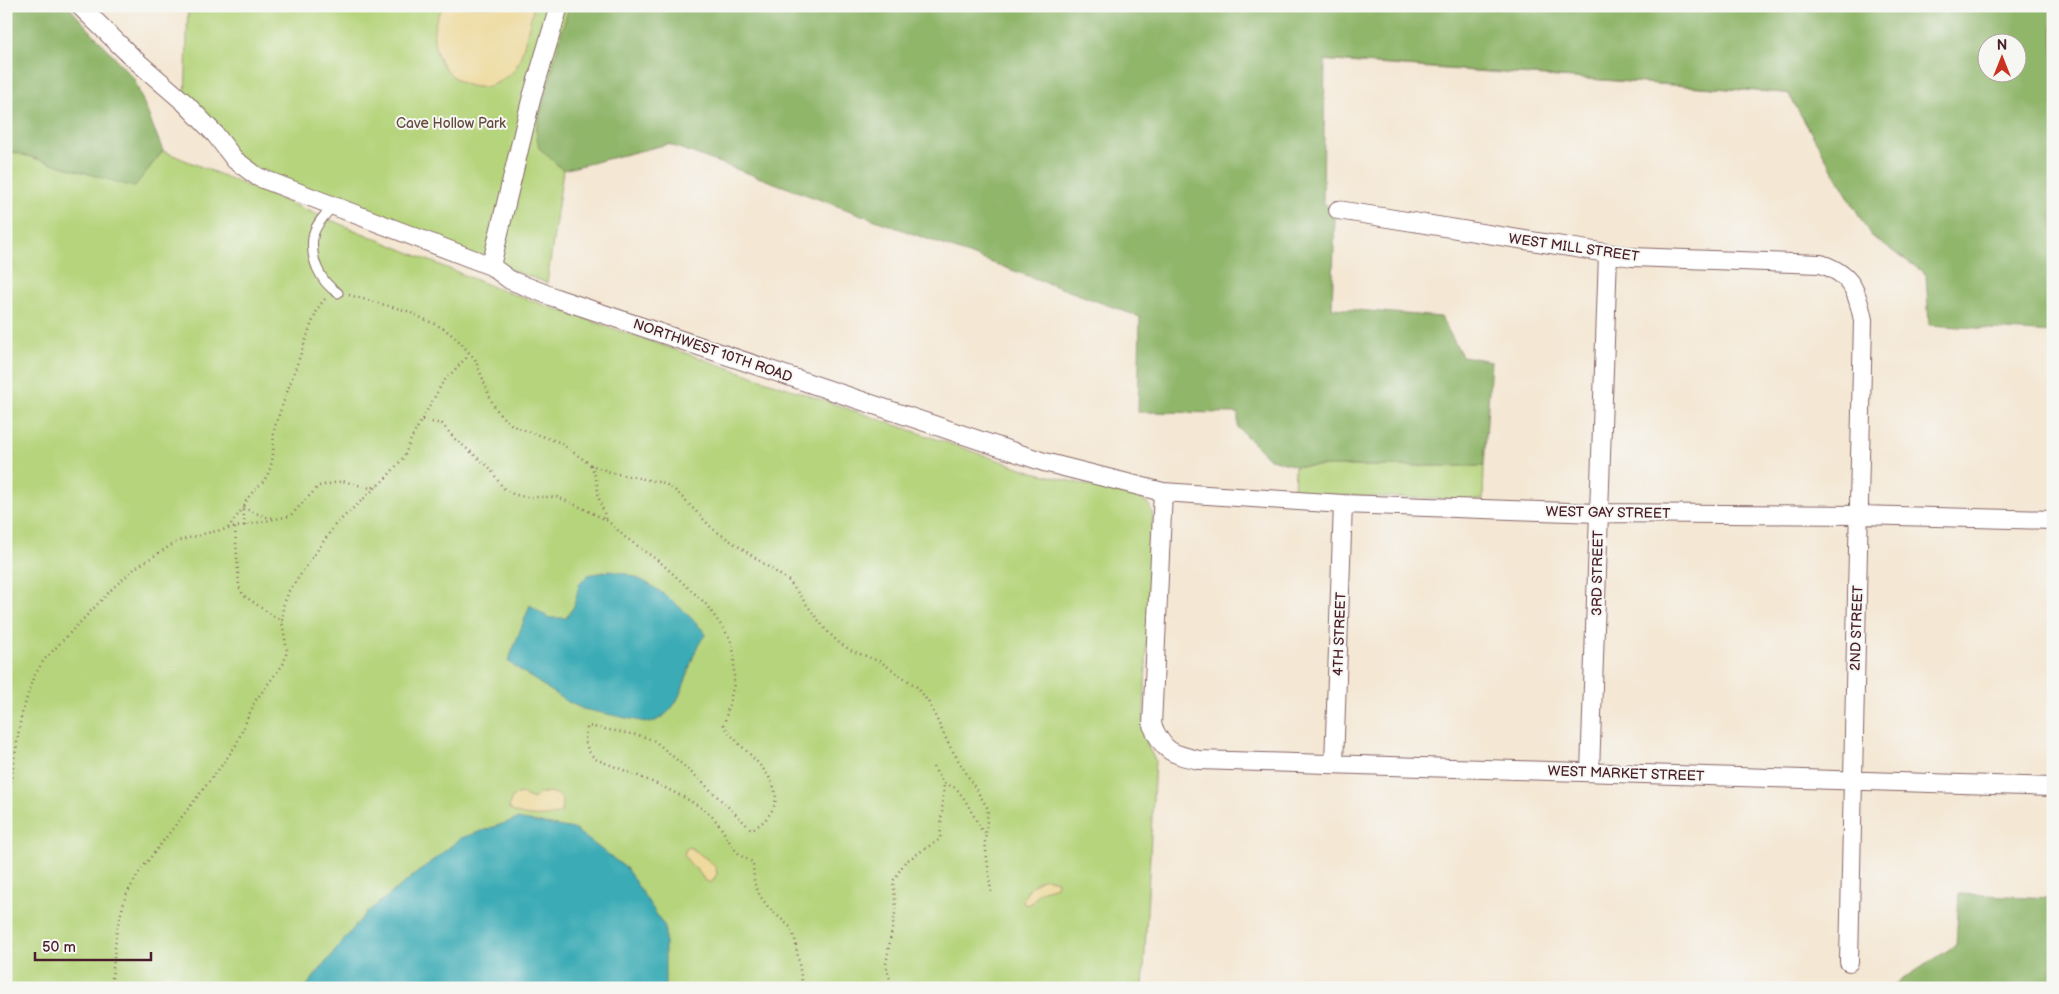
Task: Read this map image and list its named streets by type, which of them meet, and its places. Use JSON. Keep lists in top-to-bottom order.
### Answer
{
  "streets": {
    "street": [
      "WEST MILL STREET",
      "NORTHWEST 10TH ROAD",
      "WEST GAY STREET",
      "3RD STREET",
      "2ND STREET",
      "4TH STREET",
      "WEST MARKET STREET"
    ]
  },
  "crossings": [
    ["WEST MILL STREET", "3RD STREET"],
    ["WEST MILL STREET", "2ND STREET"],
    ["NORTHWEST 10TH ROAD", "WEST GAY STREET"],
    ["NORTHWEST 10TH ROAD", "WEST MARKET STREET"],
    ["WEST GAY STREET", "3RD STREET"],
    ["WEST GAY STREET", "2ND STREET"],
    ["WEST GAY STREET", "4TH STREET"],
    ["WEST GAY STREET", "WEST MARKET STREET"],
    ["3RD STREET", "WEST MARKET STREET"],
    ["2ND STREET", "WEST MARKET STREET"],
    ["4TH STREET", "WEST MARKET STREET"]
  ],
  "parks": ["Cave Hollow Park"],
  "scale_bar": "50 m",
  "north": "top"
}
